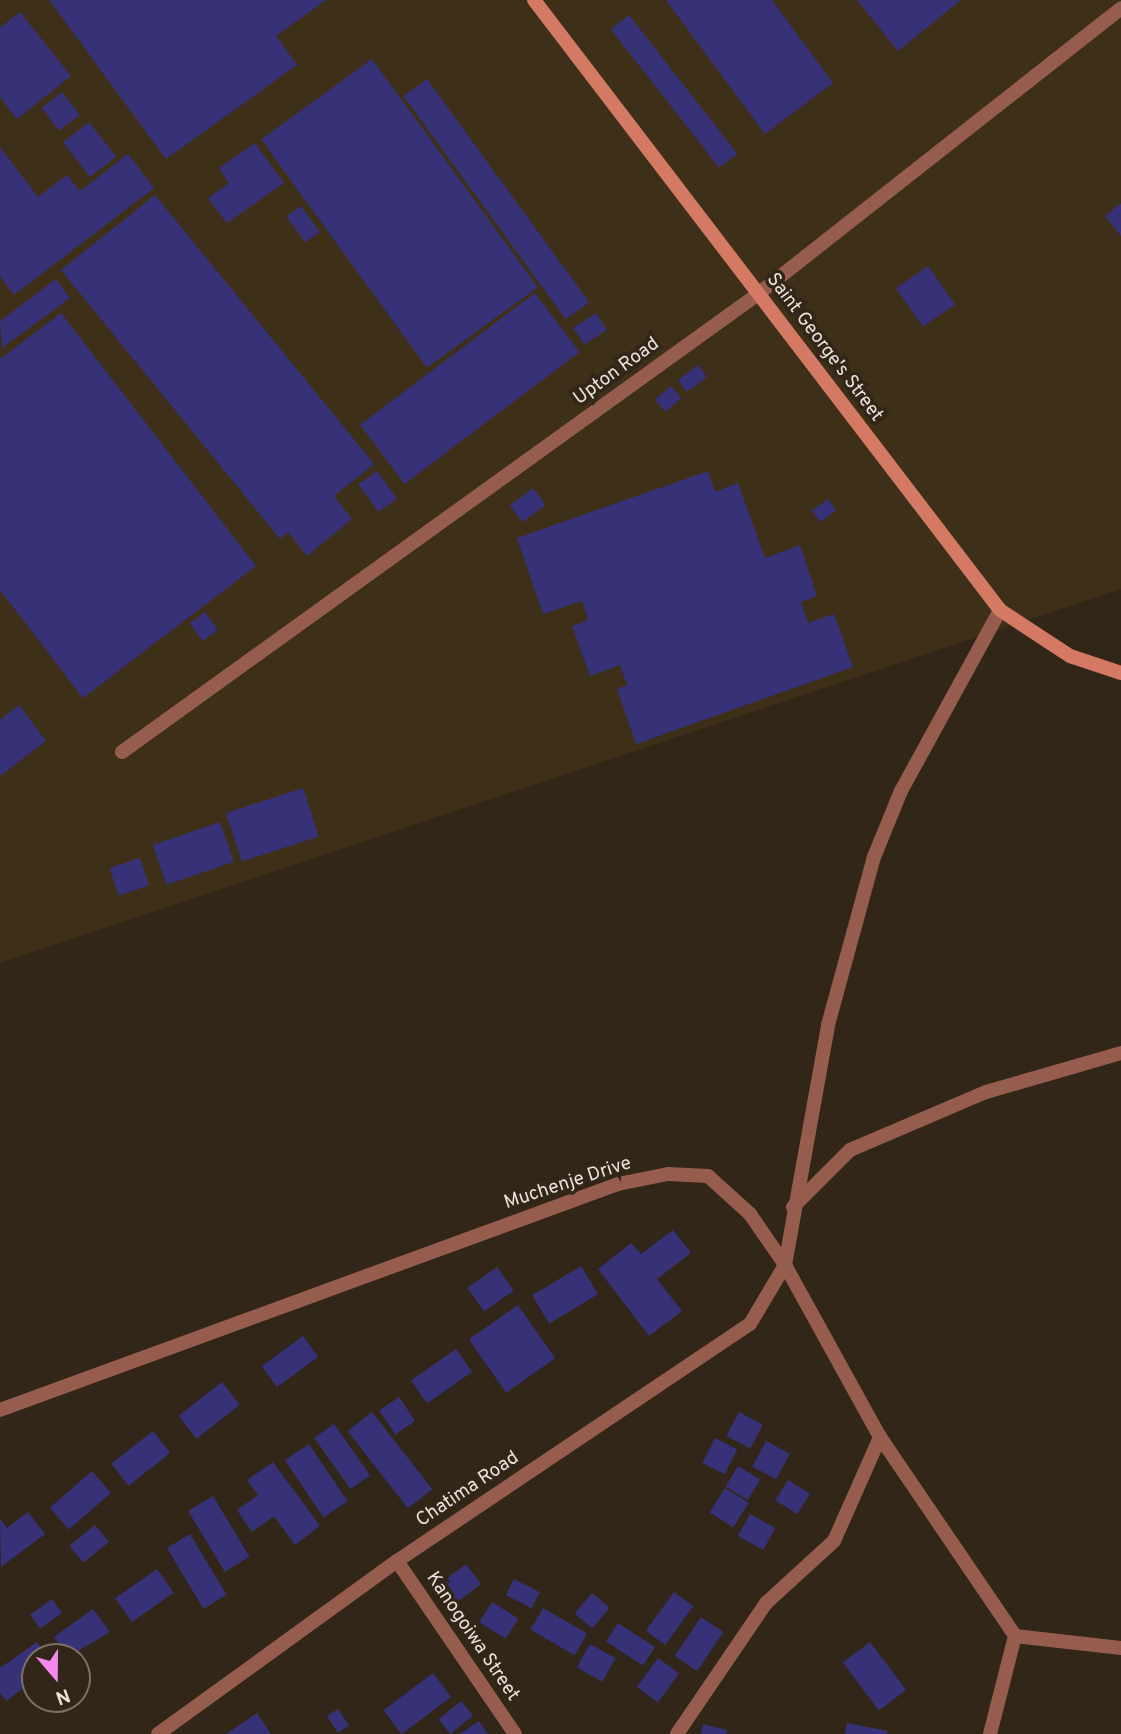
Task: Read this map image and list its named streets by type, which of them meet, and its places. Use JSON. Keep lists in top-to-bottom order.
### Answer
{
  "streets": {
    "main road": ["Saint George's Street"],
    "street": [
      "Upton Road",
      "Muchenje Drive",
      "Chatima Road",
      "Kanogoiwa Street"
    ]
  },
  "crossings": [
    ["Saint George's Street", "Upton Road"],
    ["Muchenje Drive", "Chatima Road"],
    ["Chatima Road", "Kanogoiwa Street"]
  ],
  "north": "bottom"
}
